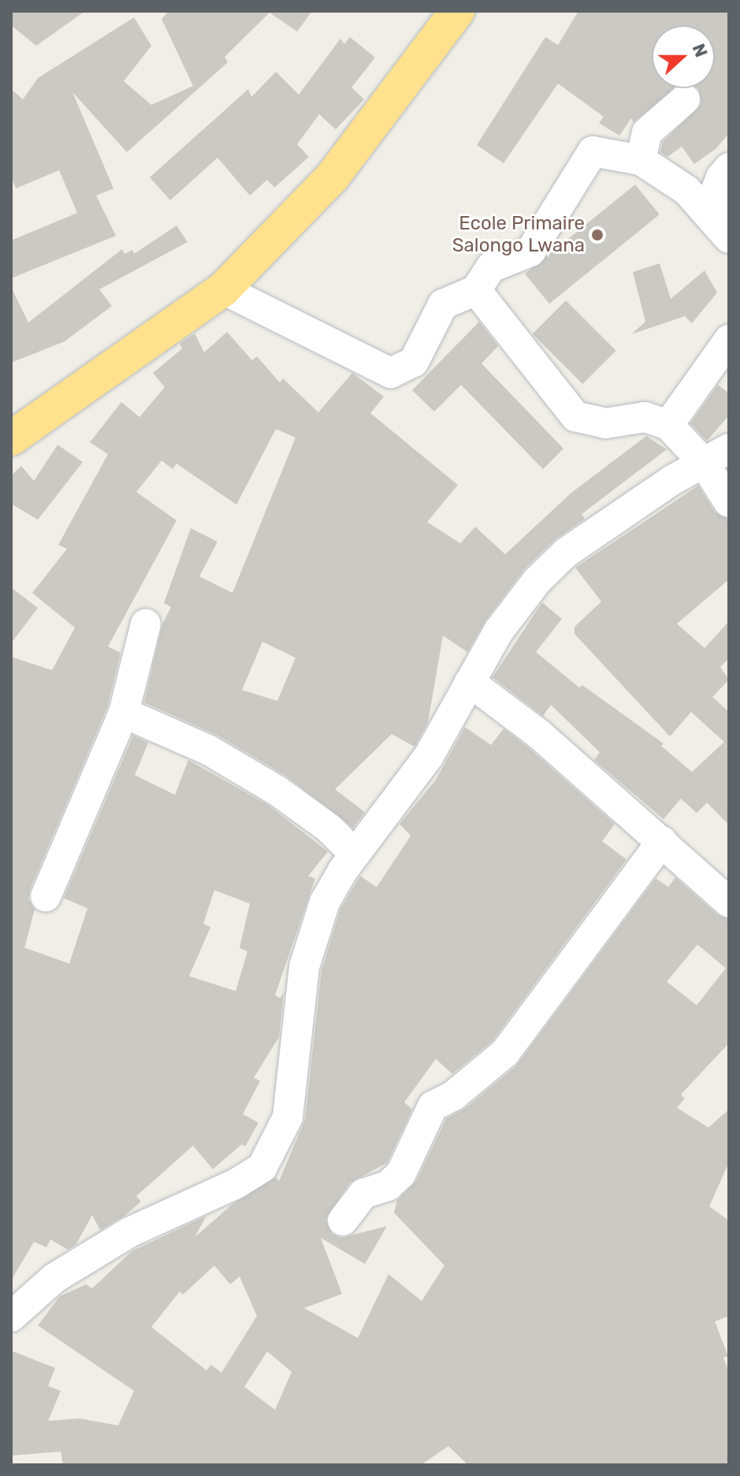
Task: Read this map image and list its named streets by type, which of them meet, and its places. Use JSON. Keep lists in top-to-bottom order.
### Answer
{
  "places": ["Ecole Primaire Salongo Lwana"],
  "north": "right"
}
